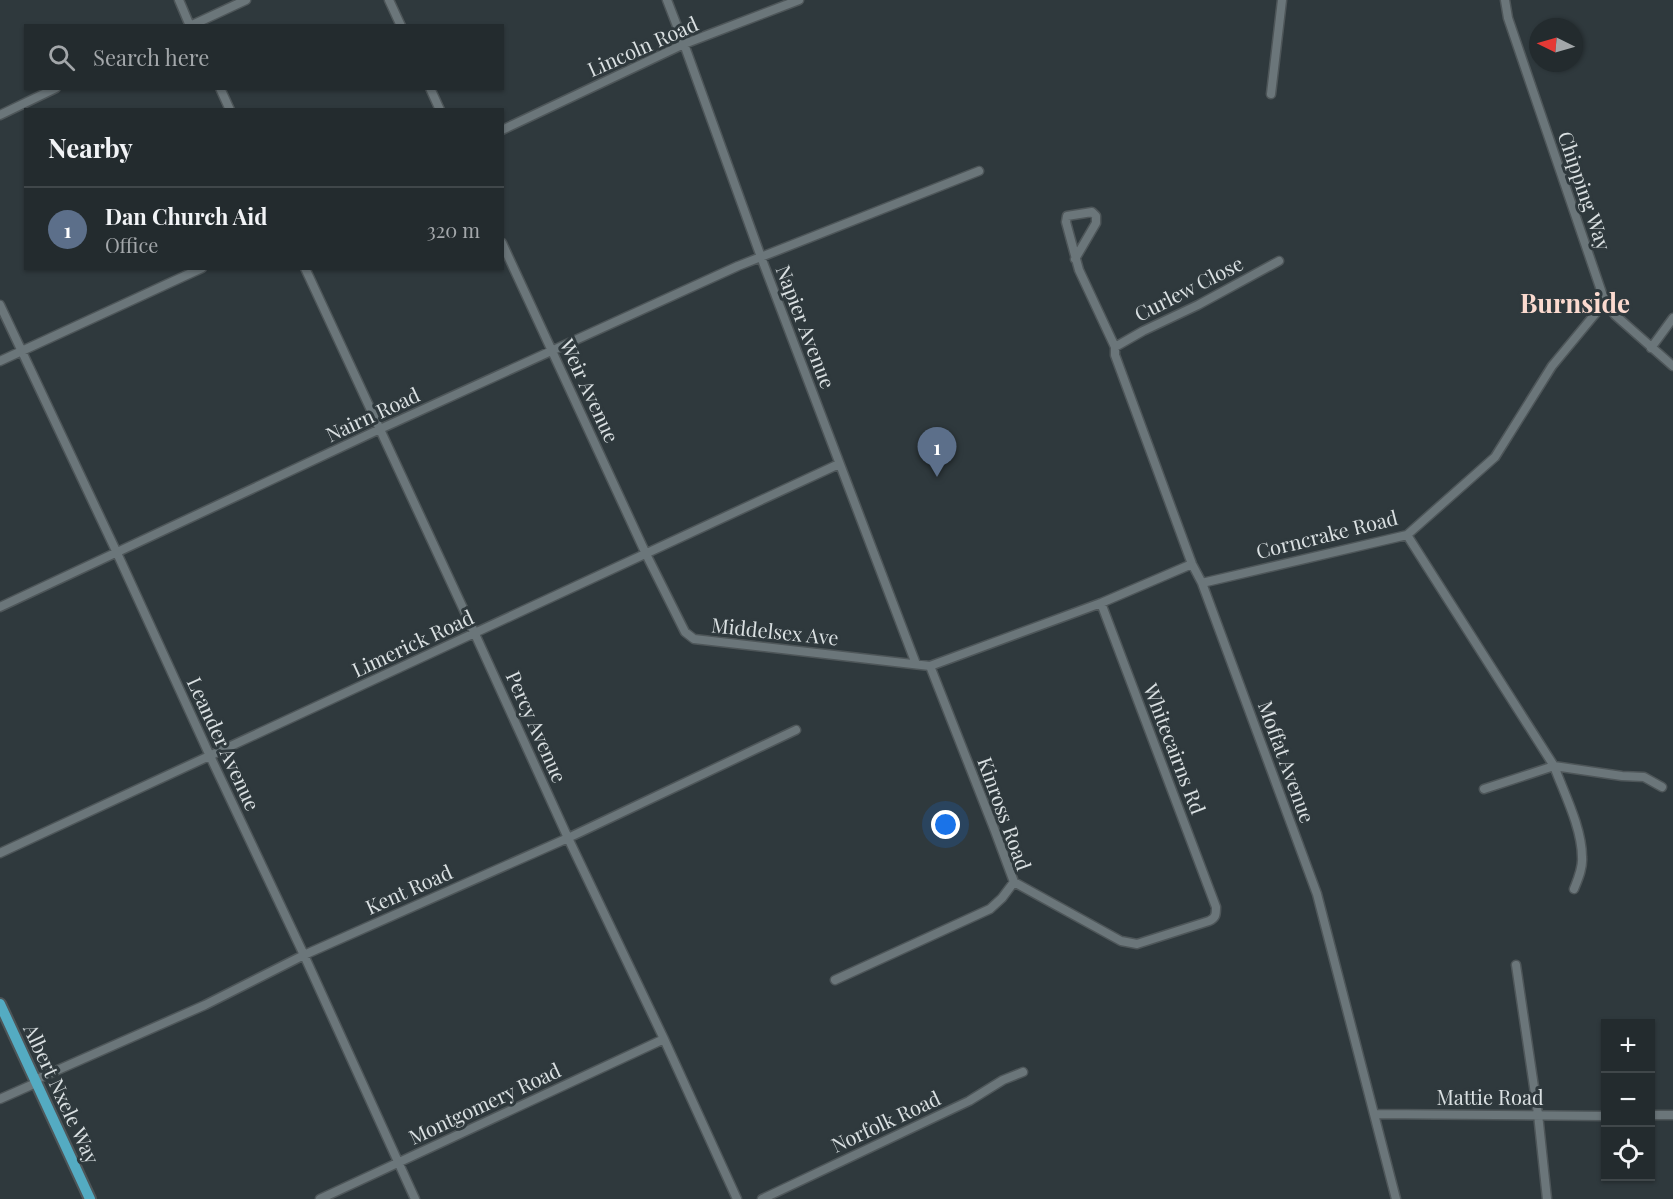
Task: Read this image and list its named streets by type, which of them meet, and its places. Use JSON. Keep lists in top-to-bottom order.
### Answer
{
  "streets": {
    "main road": ["Albert Nxele Way"],
    "street": [
      "Lincoln Road",
      "Chipping Way",
      "Curlew Close",
      "Napier Avenue",
      "Weir Avenue",
      "Nairn Road",
      "Corncrake Road",
      "Middelsex Ave",
      "Limerick Road",
      "Percy Avenue",
      "Leander Avenue",
      "Whitecairns Rd",
      "Moffat Avenue",
      "Kinross Road",
      "Kent Road",
      "Mattie Road",
      "Montgomery Road",
      "Norfolk Road"
    ]
  },
  "crossings": [
    ["Lincoln Road", "Napier Avenue"],
    ["Chipping Way", "Corncrake Road"],
    ["Curlew Close", "Moffat Avenue"],
    ["Napier Avenue", "Nairn Road"],
    ["Napier Avenue", "Middelsex Ave"],
    ["Napier Avenue", "Limerick Road"],
    ["Weir Avenue", "Nairn Road"],
    ["Weir Avenue", "Middelsex Ave"],
    ["Weir Avenue", "Limerick Road"],
    ["Nairn Road", "Percy Avenue"],
    ["Nairn Road", "Leander Avenue"],
    ["Corncrake Road", "Moffat Avenue"],
    ["Middelsex Ave", "Limerick Road"],
    ["Limerick Road", "Percy Avenue"],
    ["Limerick Road", "Leander Avenue"],
    ["Percy Avenue", "Kent Road"],
    ["Percy Avenue", "Montgomery Road"],
    ["Leander Avenue", "Kent Road"],
    ["Leander Avenue", "Montgomery Road"],
    ["Whitecairns Rd", "Kinross Road"],
    ["Moffat Avenue", "Mattie Road"],
    ["Kent Road", "Albert Nxele Way"]
  ],
  "districts": ["Burnside"],
  "north": "left",
  "page": {
    "search": "Search here",
    "heading": "Nearby",
    "list": [
      {
        "mark": "1",
        "name": "Dan Church Aid",
        "note": "Office",
        "value": "320 m"
      }
    ],
    "pins": "1",
    "map_buttons": ["+", "−"]
  }
}
